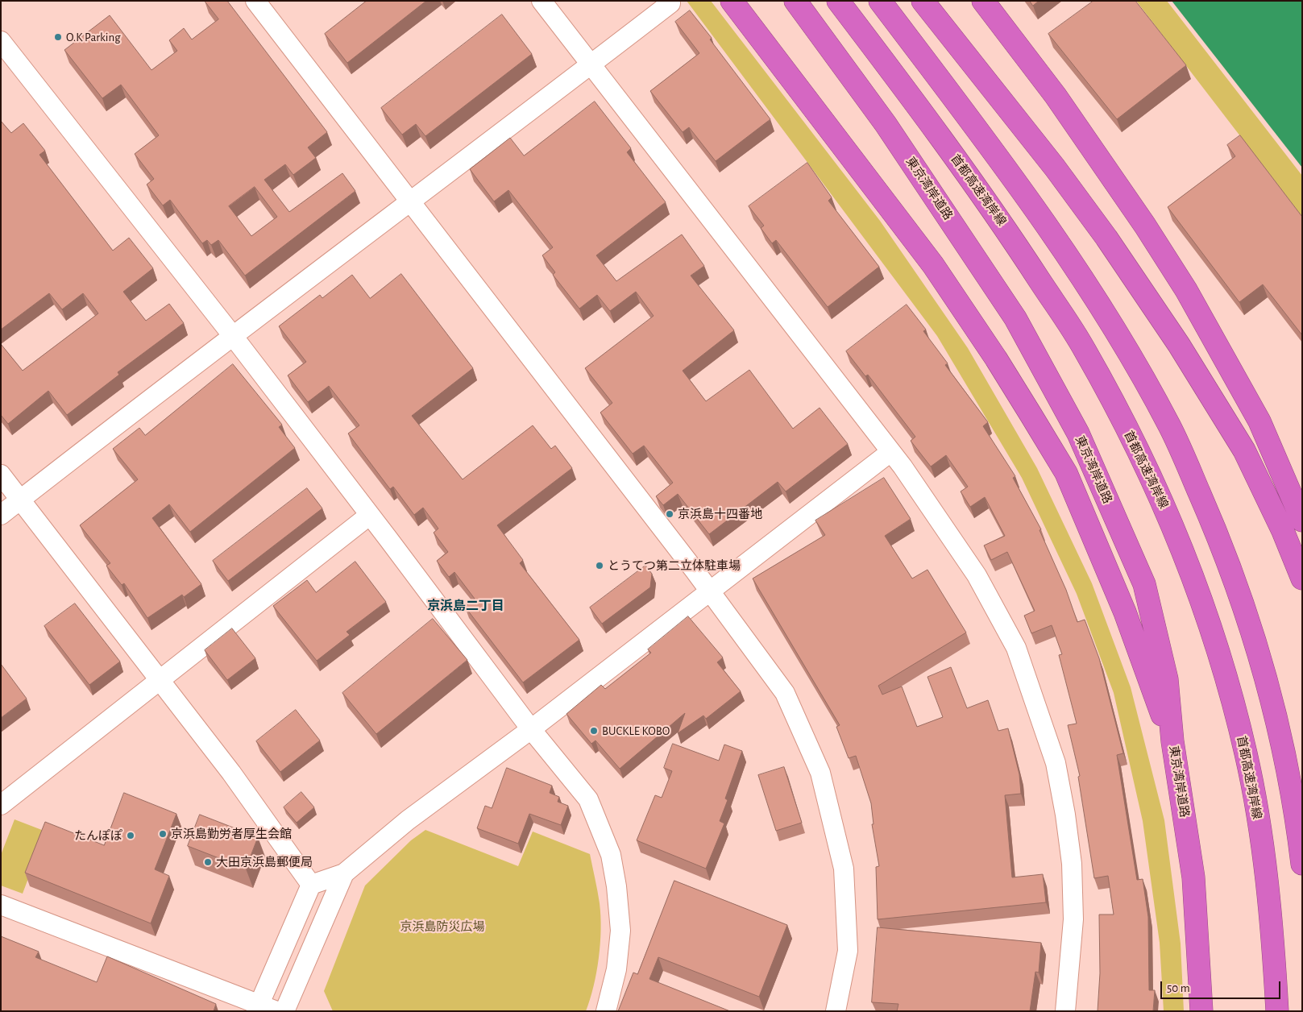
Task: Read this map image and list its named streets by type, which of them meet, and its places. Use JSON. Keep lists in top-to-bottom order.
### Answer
{
  "streets": {
    "highway": ["東京湾岸道路", "首都高速湾岸線"]
  },
  "districts": ["京浜島二丁目"],
  "parks": ["京浜島防災広場"],
  "places": [
    "O.K Parking",
    "京浜島十四番地",
    "とうてつ第二立体駐車場",
    "BUCKLE KOBO",
    "京浜島勤労者厚生会館",
    "たんぽぽ",
    "大田京浜島郵便局"
  ],
  "scale_bar": "50 m"
}
